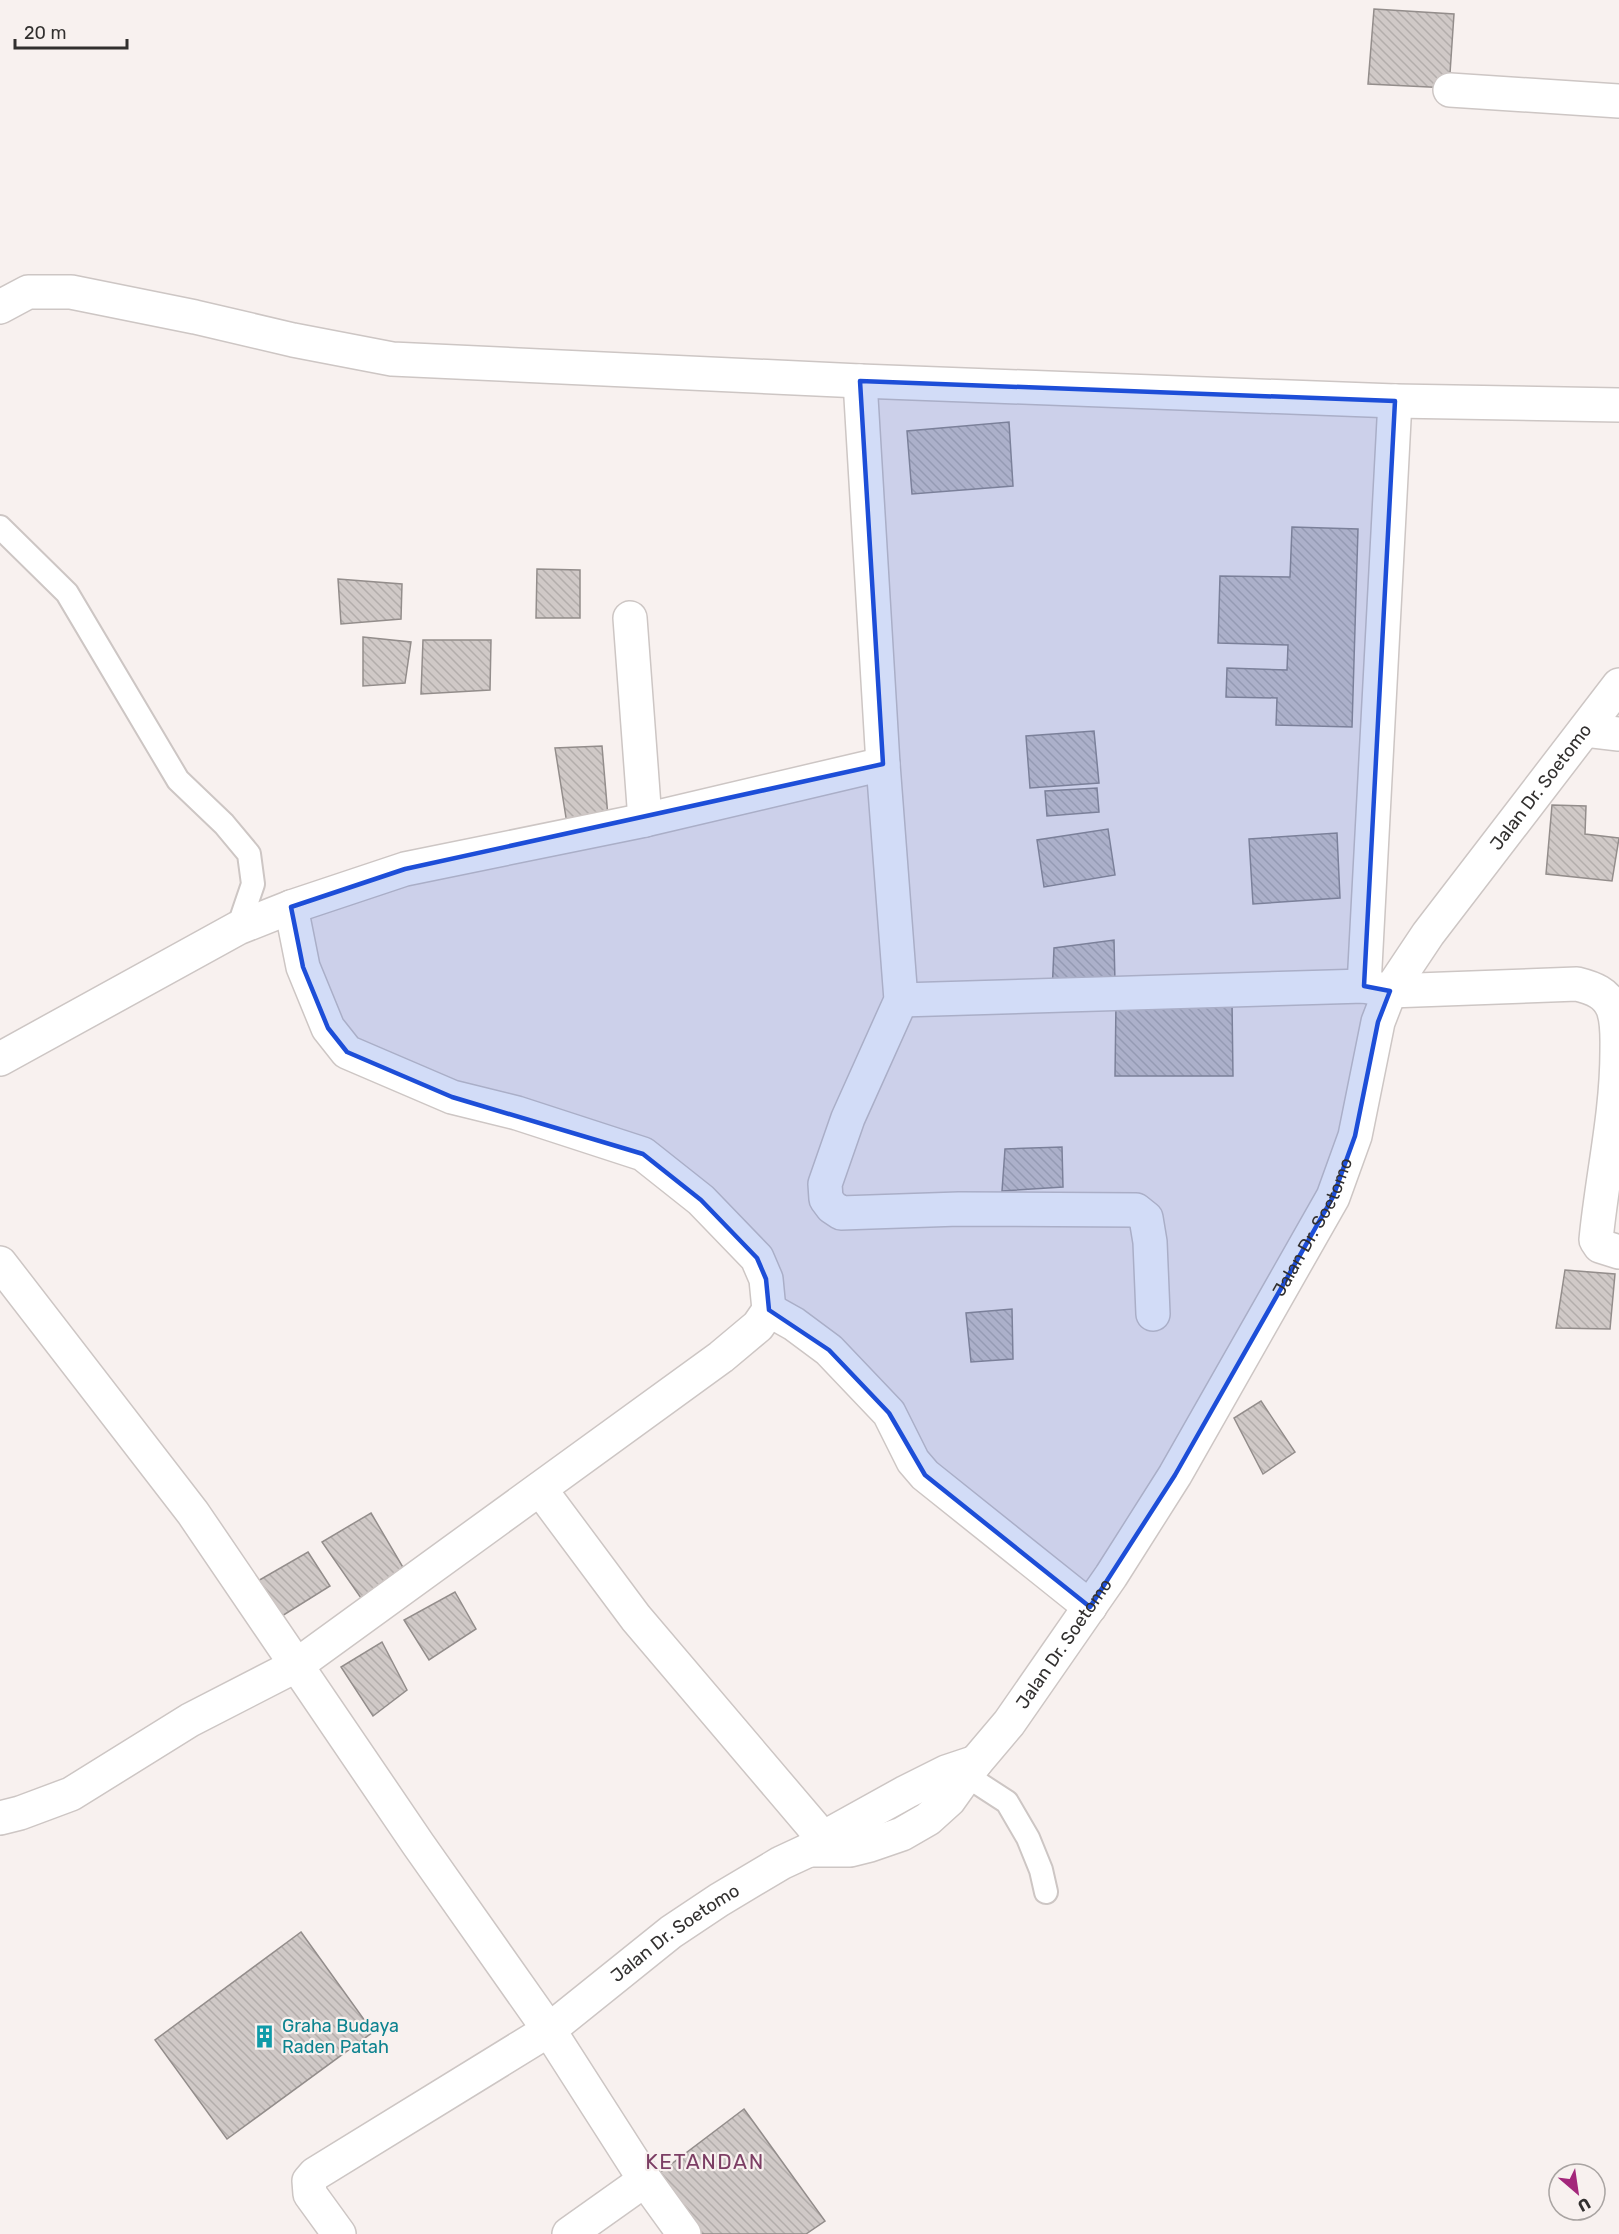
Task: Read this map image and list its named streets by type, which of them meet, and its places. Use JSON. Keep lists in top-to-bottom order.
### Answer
{
  "streets": {
    "street": ["Jalan Dr. Soetomo"]
  },
  "districts": ["KETANDAN"],
  "places": {
    "building": ["Graha Budaya Raden Patah"]
  },
  "scale_bar": "20 m",
  "north": "bottom right"
}
